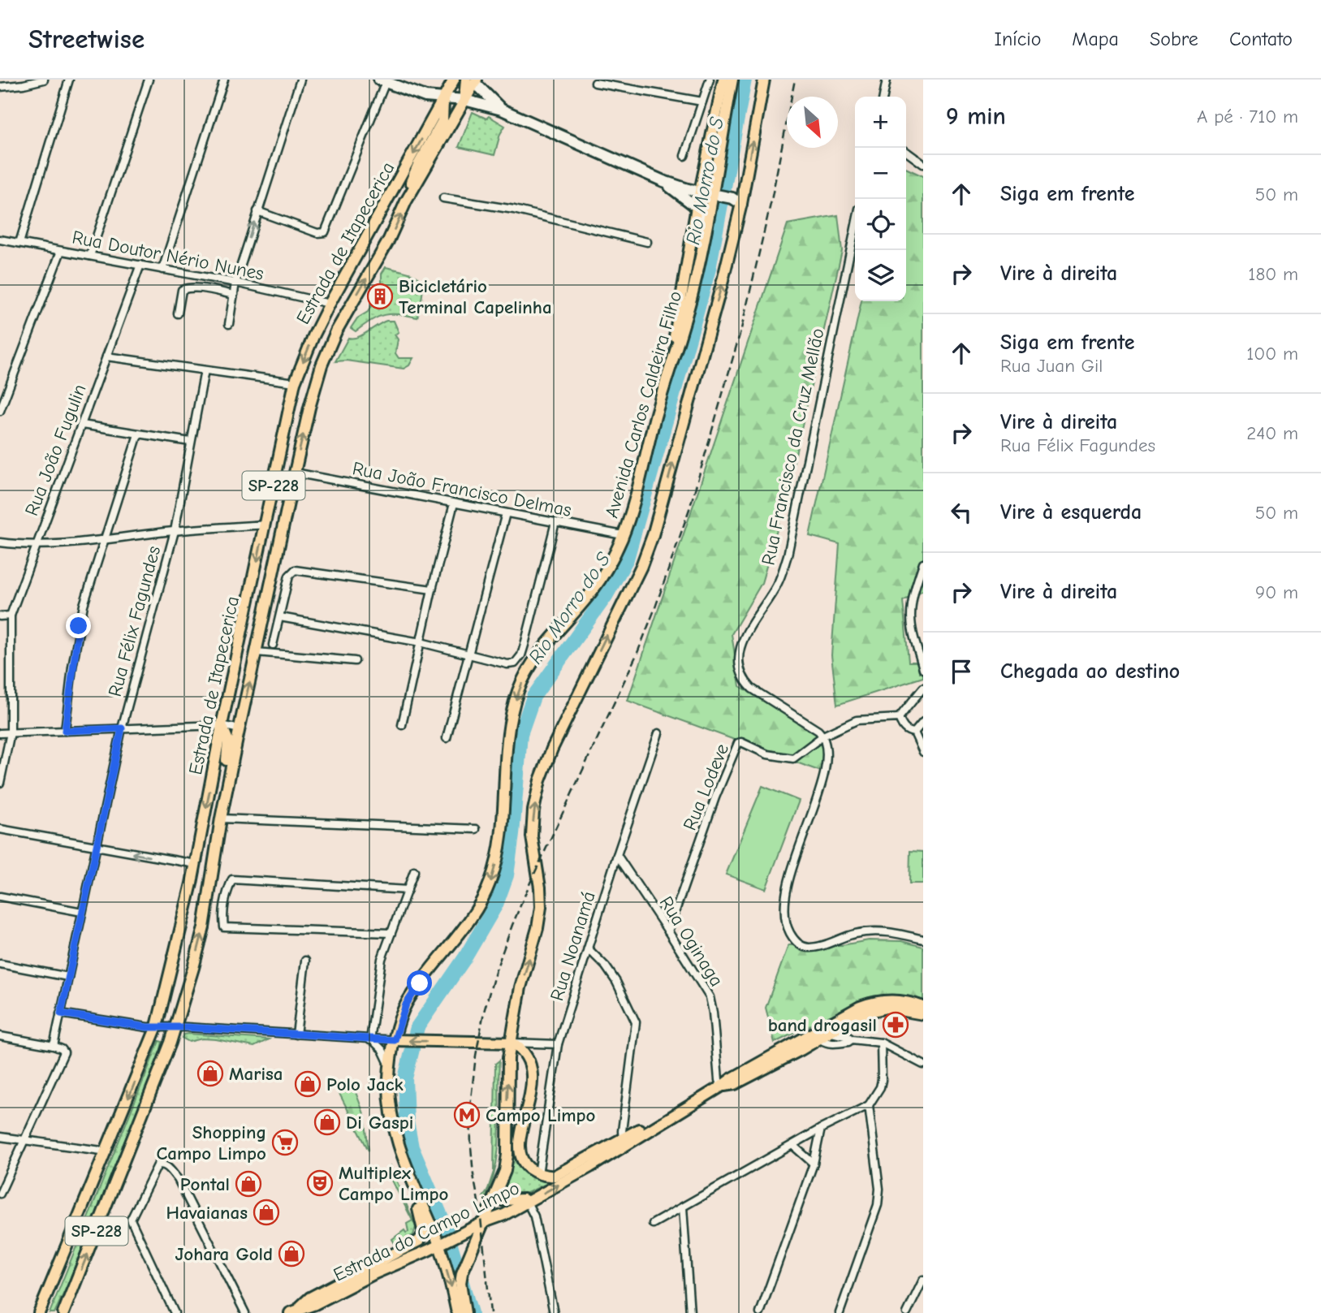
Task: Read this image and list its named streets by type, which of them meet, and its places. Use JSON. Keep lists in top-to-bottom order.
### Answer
{
  "streets": {
    "main road": [
      "Estrada de Itapecerica",
      "Avenida Carlos Caldeira Filho",
      "SP-228",
      "Estrada do Campo Limpo"
    ],
    "street": [
      "Rua Doutor Nério Nunes",
      "Rua Francisco da Cruz Mellão",
      "Rua João Fugulin",
      "Rua João Francisco Delmas",
      "Rua Félix Fagundes",
      "Rua Lodeve",
      "Rua Oginaga",
      "Rua Noanamá"
    ]
  },
  "crossings": [
    ["Estrada de Itapecerica", "Rua Doutor Nério Nunes"],
    ["Estrada de Itapecerica", "Rua João Francisco Delmas"],
    ["Rua Doutor Nério Nunes", "Rua João Fugulin"],
    ["Avenida Carlos Caldeira Filho", "Rua João Francisco Delmas"],
    ["Avenida Carlos Caldeira Filho", "Estrada do Campo Limpo"],
    ["Rua Francisco da Cruz Mellão", "Rua Lodeve"],
    ["Rua Lodeve", "Rua Oginaga"],
    ["Rua Oginaga", "Rua Noanamá"],
    ["Rua Oginaga", "Estrada do Campo Limpo"]
  ],
  "water": ["Rio Morro do S"],
  "places": {
    "building": ["Bicicletário Terminal Capelinha"],
    "pharmacy": ["band drogasil"],
    "shop": [
      "Marisa",
      "Polo Jack",
      "Di Gaspi",
      "Pontal",
      "Havaianas",
      "Johara Gold"
    ],
    "metro station": ["Campo Limpo"],
    "supermarket": ["Shopping Campo Limpo"],
    "theatre": ["Multiplex Campo Limpo"]
  },
  "north": "bottom right",
  "page": {
    "header": "Streetwise",
    "nav": [
      "Início",
      "Mapa",
      "Sobre",
      "Contato"
    ],
    "heading": ["9 min", "A pé · 710 m"],
    "map_buttons": ["+", "−"],
    "list": [
      ["Siga em frente", "50 m"],
      ["Vire à direita", "180 m"],
      ["Siga em frente", "Rua Juan Gil", "100 m"],
      ["Vire à direita", "Rua Félix Fagundes", "240 m"],
      ["Vire à esquerda", "50 m"],
      ["Vire à direita", "90 m"],
      "Chegada ao destino"
    ]
  }
}
